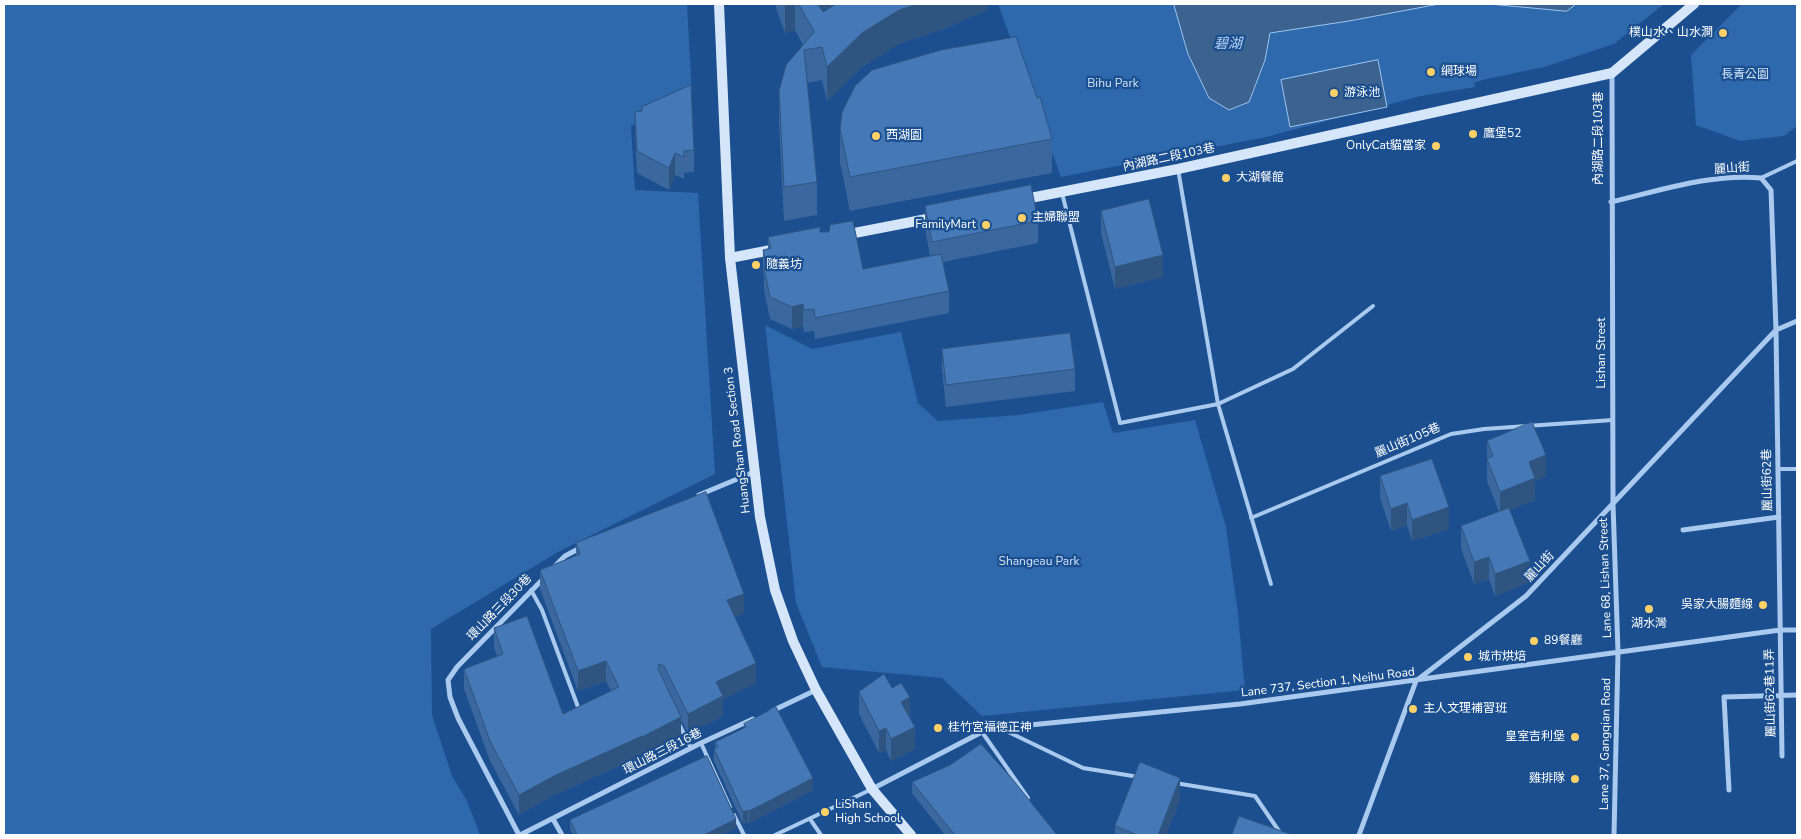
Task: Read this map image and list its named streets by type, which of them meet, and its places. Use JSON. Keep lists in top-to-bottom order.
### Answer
{
  "streets": {
    "street": [
      "內湖路二段103巷",
      "麗山街",
      "Lishan Street",
      "HuangShan Road Section 3",
      "麗山街62巷",
      "Lane 68, Lishan Street",
      "環山路三段30巷",
      "Lane 737, Section 1, Neihu Road",
      "麗山街62巷11弄",
      "Lane 37, Gangqian Road",
      "環山路三段16巷"
    ],
    "lane": ["麗山街105巷"]
  },
  "crossings": [
    ["內湖路二段103巷", "麗山街"],
    ["內湖路二段103巷", "Lishan Street"],
    ["麗山街", "Lishan Street"],
    ["麗山街", "麗山街62巷"],
    ["麗山街", "Lane 68, Lishan Street"],
    ["麗山街", "Lane 737, Section 1, Neihu Road"],
    ["Lishan Street", "麗山街105巷"],
    ["Lishan Street", "Lane 68, Lishan Street"],
    ["HuangShan Road Section 3", "Lane 737, Section 1, Neihu Road"],
    ["HuangShan Road Section 3", "環山路三段16巷"],
    ["麗山街62巷", "Lane 737, Section 1, Neihu Road"],
    ["麗山街62巷", "麗山街62巷11弄"],
    ["Lane 68, Lishan Street", "Lane 737, Section 1, Neihu Road"],
    ["Lane 68, Lishan Street", "Lane 37, Gangqian Road"],
    ["環山路三段30巷", "環山路三段16巷"],
    ["Lane 737, Section 1, Neihu Road", "麗山街62巷11弄"],
    ["Lane 737, Section 1, Neihu Road", "Lane 37, Gangqian Road"]
  ],
  "water": ["碧湖"],
  "parks": ["長青公園", "Bihu Park", "Shangeau Park"],
  "places": [
    "樸山水、山水澗",
    "網球場",
    "游泳池",
    "鷹堡52",
    "西湖園",
    "OnlyCat貓當家",
    "大湖餐館",
    "主婦聯盟",
    "FamilyMart",
    "隨義坊",
    "吳家大腸麵線",
    "湖水灣",
    "89餐廳",
    "城市烘焙",
    "主人文理補習班",
    "桂竹宮福德正神",
    "皇室吉利堡",
    "雞排隊",
    "LiShan High School"
  ]
}
